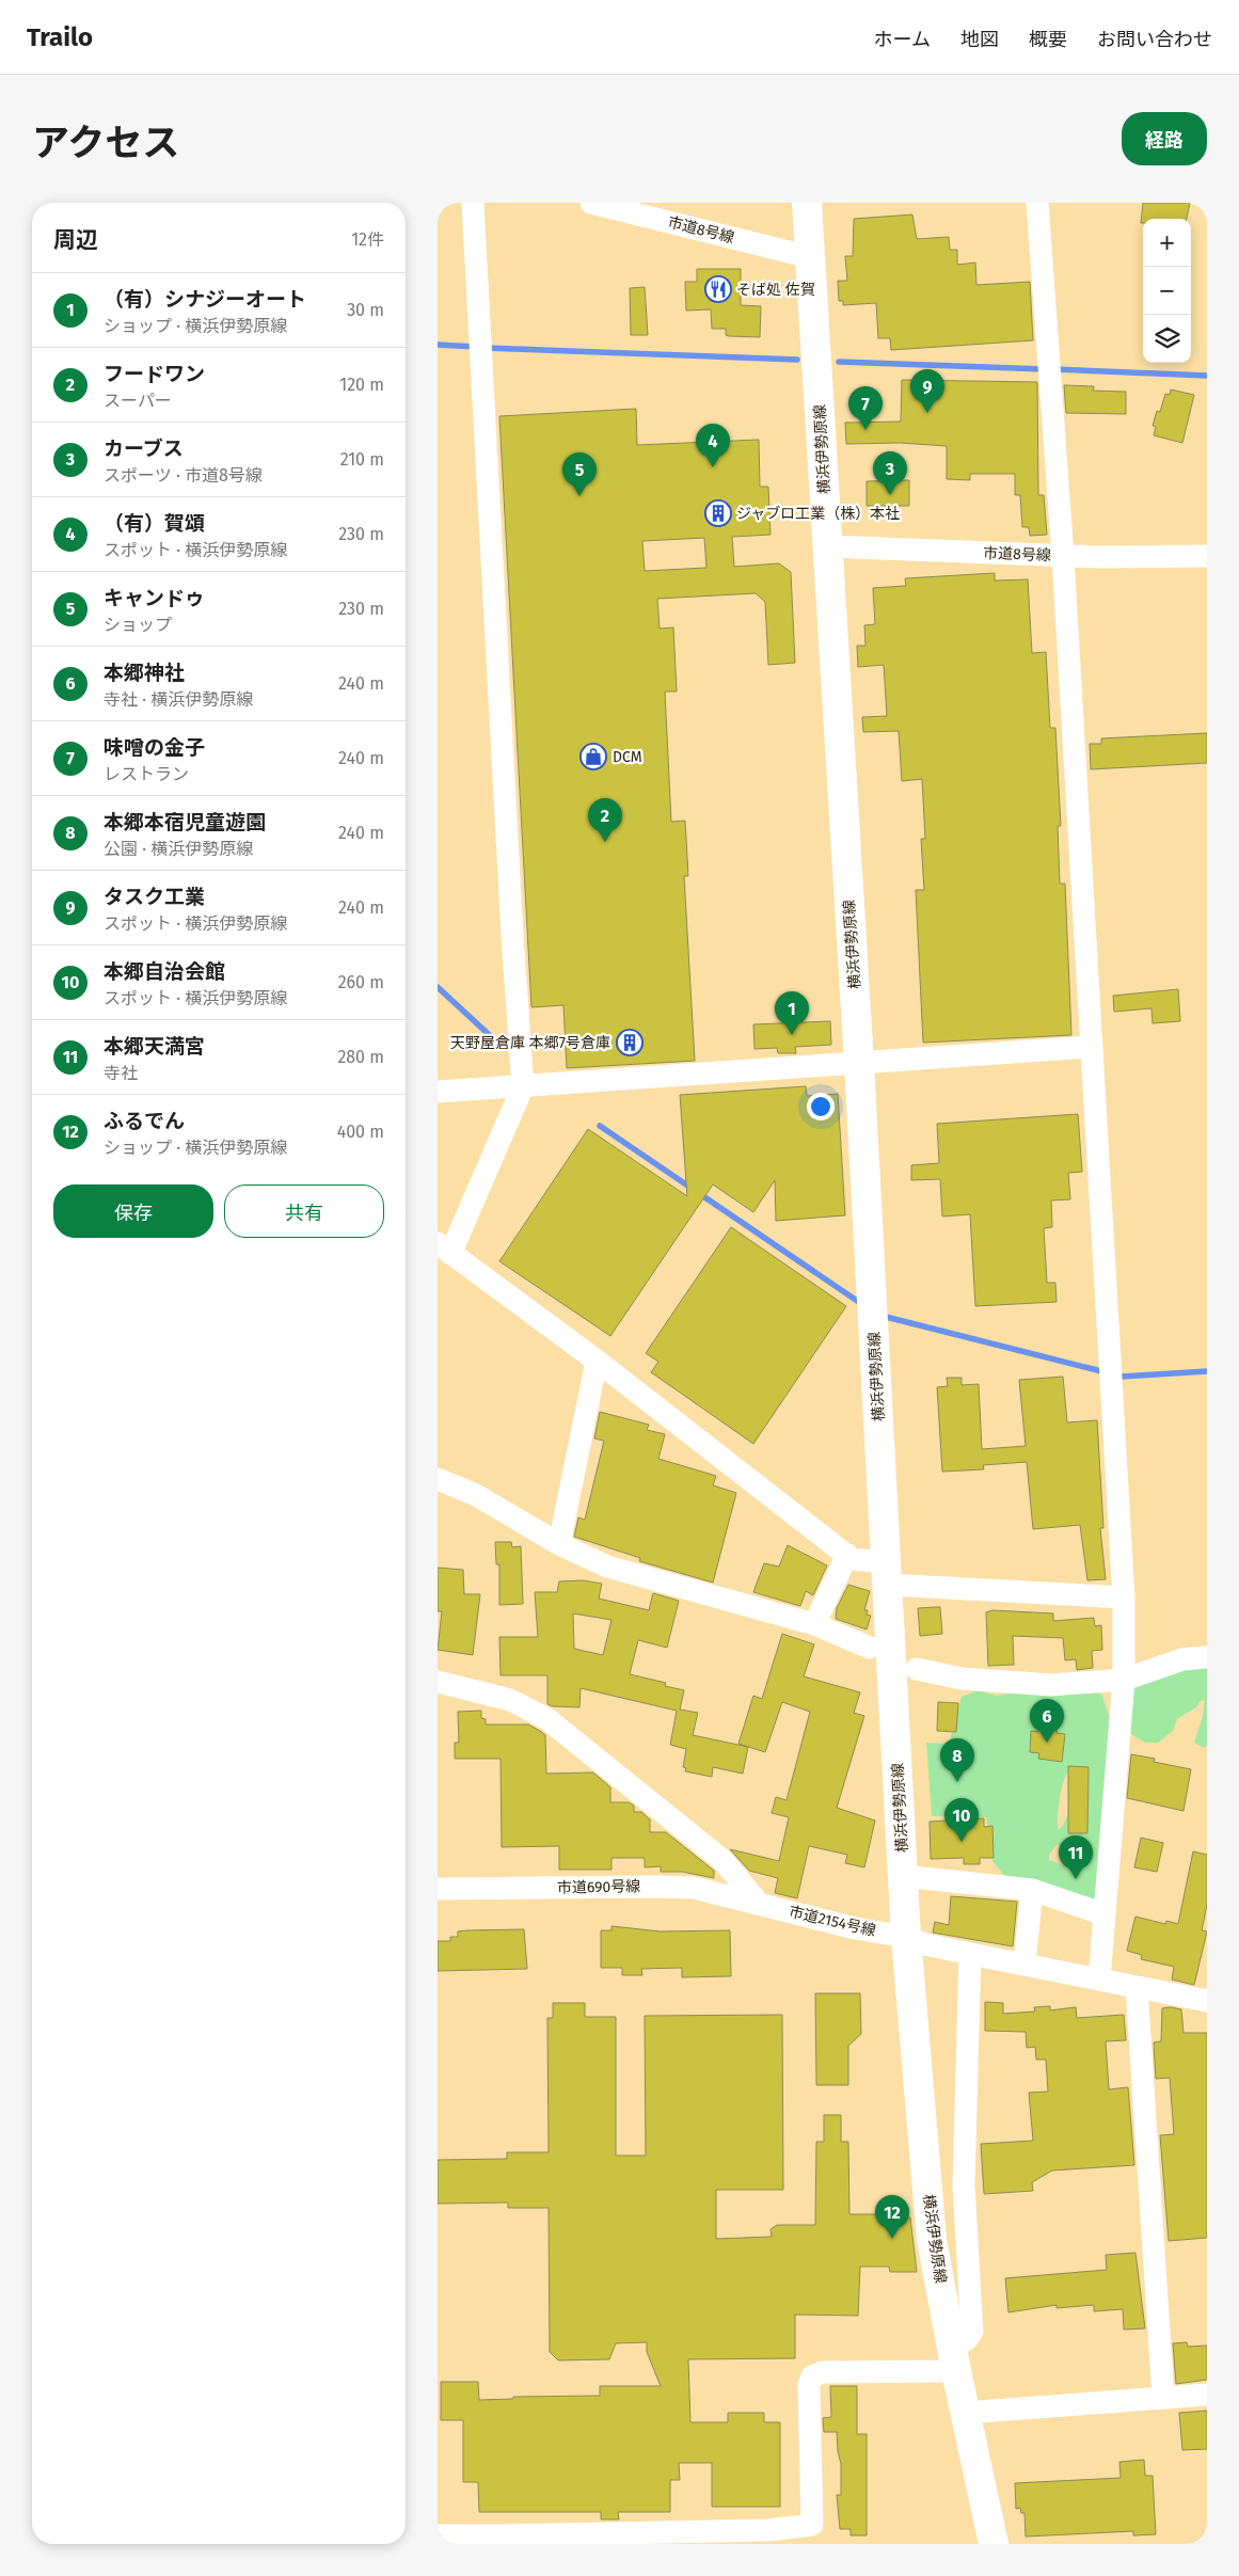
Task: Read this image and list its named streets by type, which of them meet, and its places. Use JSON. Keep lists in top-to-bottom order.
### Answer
{
  "streets": {
    "main road": ["横浜伊勢原線"],
    "street": ["市道8号線", "市道690号線", "市道2154号線"]
  },
  "crossings": [
    ["市道8号線", "横浜伊勢原線"],
    ["横浜伊勢原線", "市道2154号線"],
    ["市道690号線", "市道2154号線"]
  ],
  "places": {
    "restaurant": ["そば処 佐賀"],
    "building": ["ジャブロ工業（株）本社", "天野屋倉庫 本郷7号倉庫"],
    "shop": ["DCM"]
  },
  "page": {
    "header": "Trailo",
    "nav": [
      "ホーム",
      "地図",
      "概要",
      "お問い合わせ"
    ],
    "title": "アクセス",
    "buttons": [
      "経路",
      ["保存", "共有"]
    ],
    "heading": ["周辺", "12件"],
    "map_buttons": ["+", "−"],
    "list": [
      {
        "mark": "1",
        "name": "（有）シナジーオート",
        "note": "ショップ · 横浜伊勢原線",
        "value": "30 m"
      },
      {
        "mark": "2",
        "name": "フードワン",
        "note": "スーパー",
        "value": "120 m"
      },
      {
        "mark": "3",
        "name": "カーブス",
        "note": "スポーツ · 市道8号線",
        "value": "210 m"
      },
      {
        "mark": "4",
        "name": "（有）賀頌",
        "note": "スポット · 横浜伊勢原線",
        "value": "230 m"
      },
      {
        "mark": "5",
        "name": "キャンドゥ",
        "note": "ショップ",
        "value": "230 m"
      },
      {
        "mark": "6",
        "name": "本郷神社",
        "note": "寺社 · 横浜伊勢原線",
        "value": "240 m"
      },
      {
        "mark": "7",
        "name": "味噌の金子",
        "note": "レストラン",
        "value": "240 m"
      },
      {
        "mark": "8",
        "name": "本郷本宿児童遊園",
        "note": "公園 · 横浜伊勢原線",
        "value": "240 m"
      },
      {
        "mark": "9",
        "name": "タスク工業",
        "note": "スポット · 横浜伊勢原線",
        "value": "240 m"
      },
      {
        "mark": "10",
        "name": "本郷自治会館",
        "note": "スポット · 横浜伊勢原線",
        "value": "260 m"
      },
      {
        "mark": "11",
        "name": "本郷天満宮",
        "note": "寺社",
        "value": "280 m"
      },
      {
        "mark": "12",
        "name": "ふるでん",
        "note": "ショップ · 横浜伊勢原線",
        "value": "400 m"
      }
    ],
    "pins": [
      "9",
      "7",
      "4",
      "3",
      "5",
      "2",
      "1",
      "6",
      "8",
      "10",
      "11",
      "12"
    ]
  }
}
